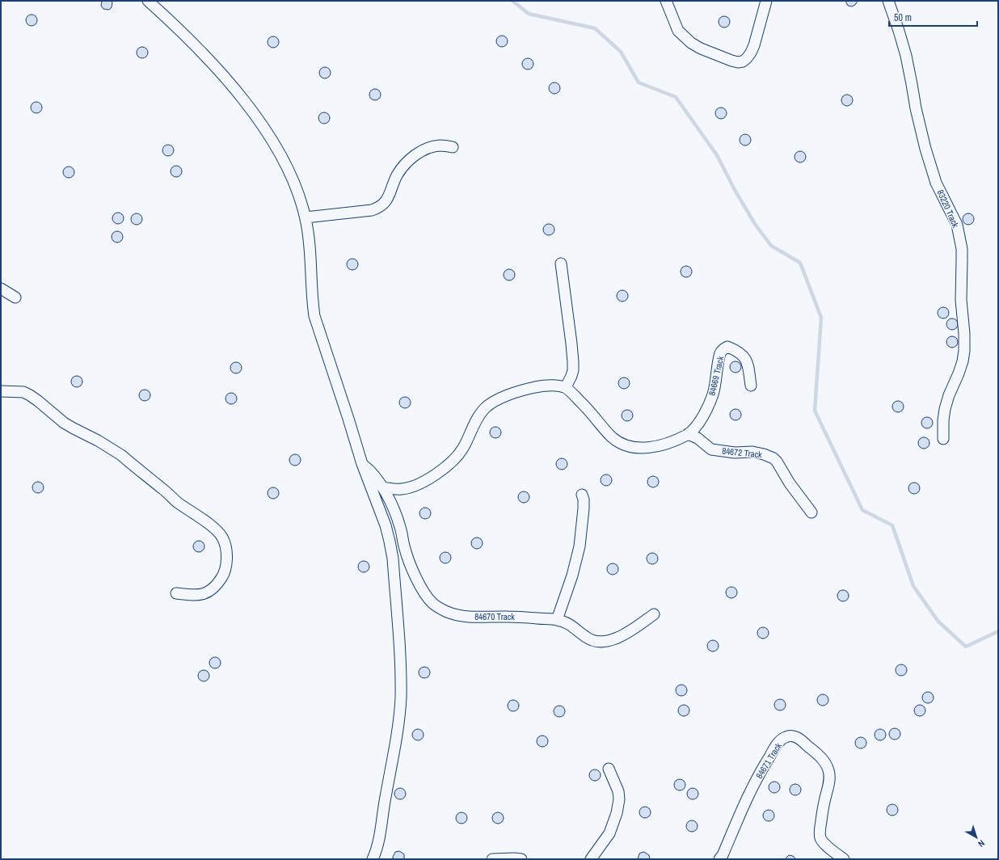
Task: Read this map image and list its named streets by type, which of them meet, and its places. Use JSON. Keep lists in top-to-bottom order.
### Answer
{
  "streets": {
    "street": [
      "83220 Track",
      "84669 Track",
      "84672 Track",
      "84670 Track",
      "84671 Track"
    ]
  },
  "crossings": [
    ["84669 Track", "84672 Track"]
  ],
  "scale_bar": "50 m",
  "north": "bottom right"
}
